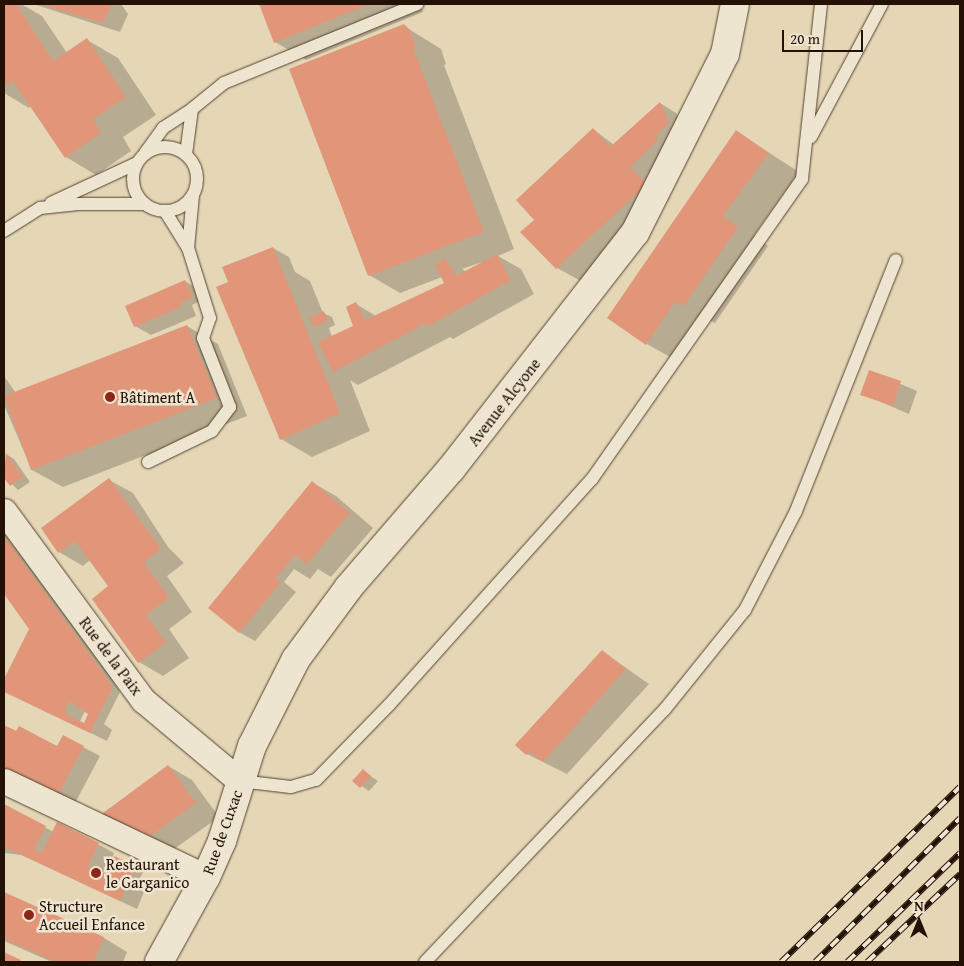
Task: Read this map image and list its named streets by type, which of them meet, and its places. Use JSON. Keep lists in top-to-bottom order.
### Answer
{
  "streets": {
    "street": ["Avenue Alcyone", "Rue de la Paix", "Rue de Cuxac"]
  },
  "crossings": [
    ["Avenue Alcyone", "Rue de la Paix"],
    ["Avenue Alcyone", "Rue de Cuxac"],
    ["Rue de la Paix", "Rue de Cuxac"]
  ],
  "places": ["Bâtiment A", "Restaurant le Garganico", "Structure Accueil Enfance"],
  "scale_bar": "20 m",
  "north": "top"
}
